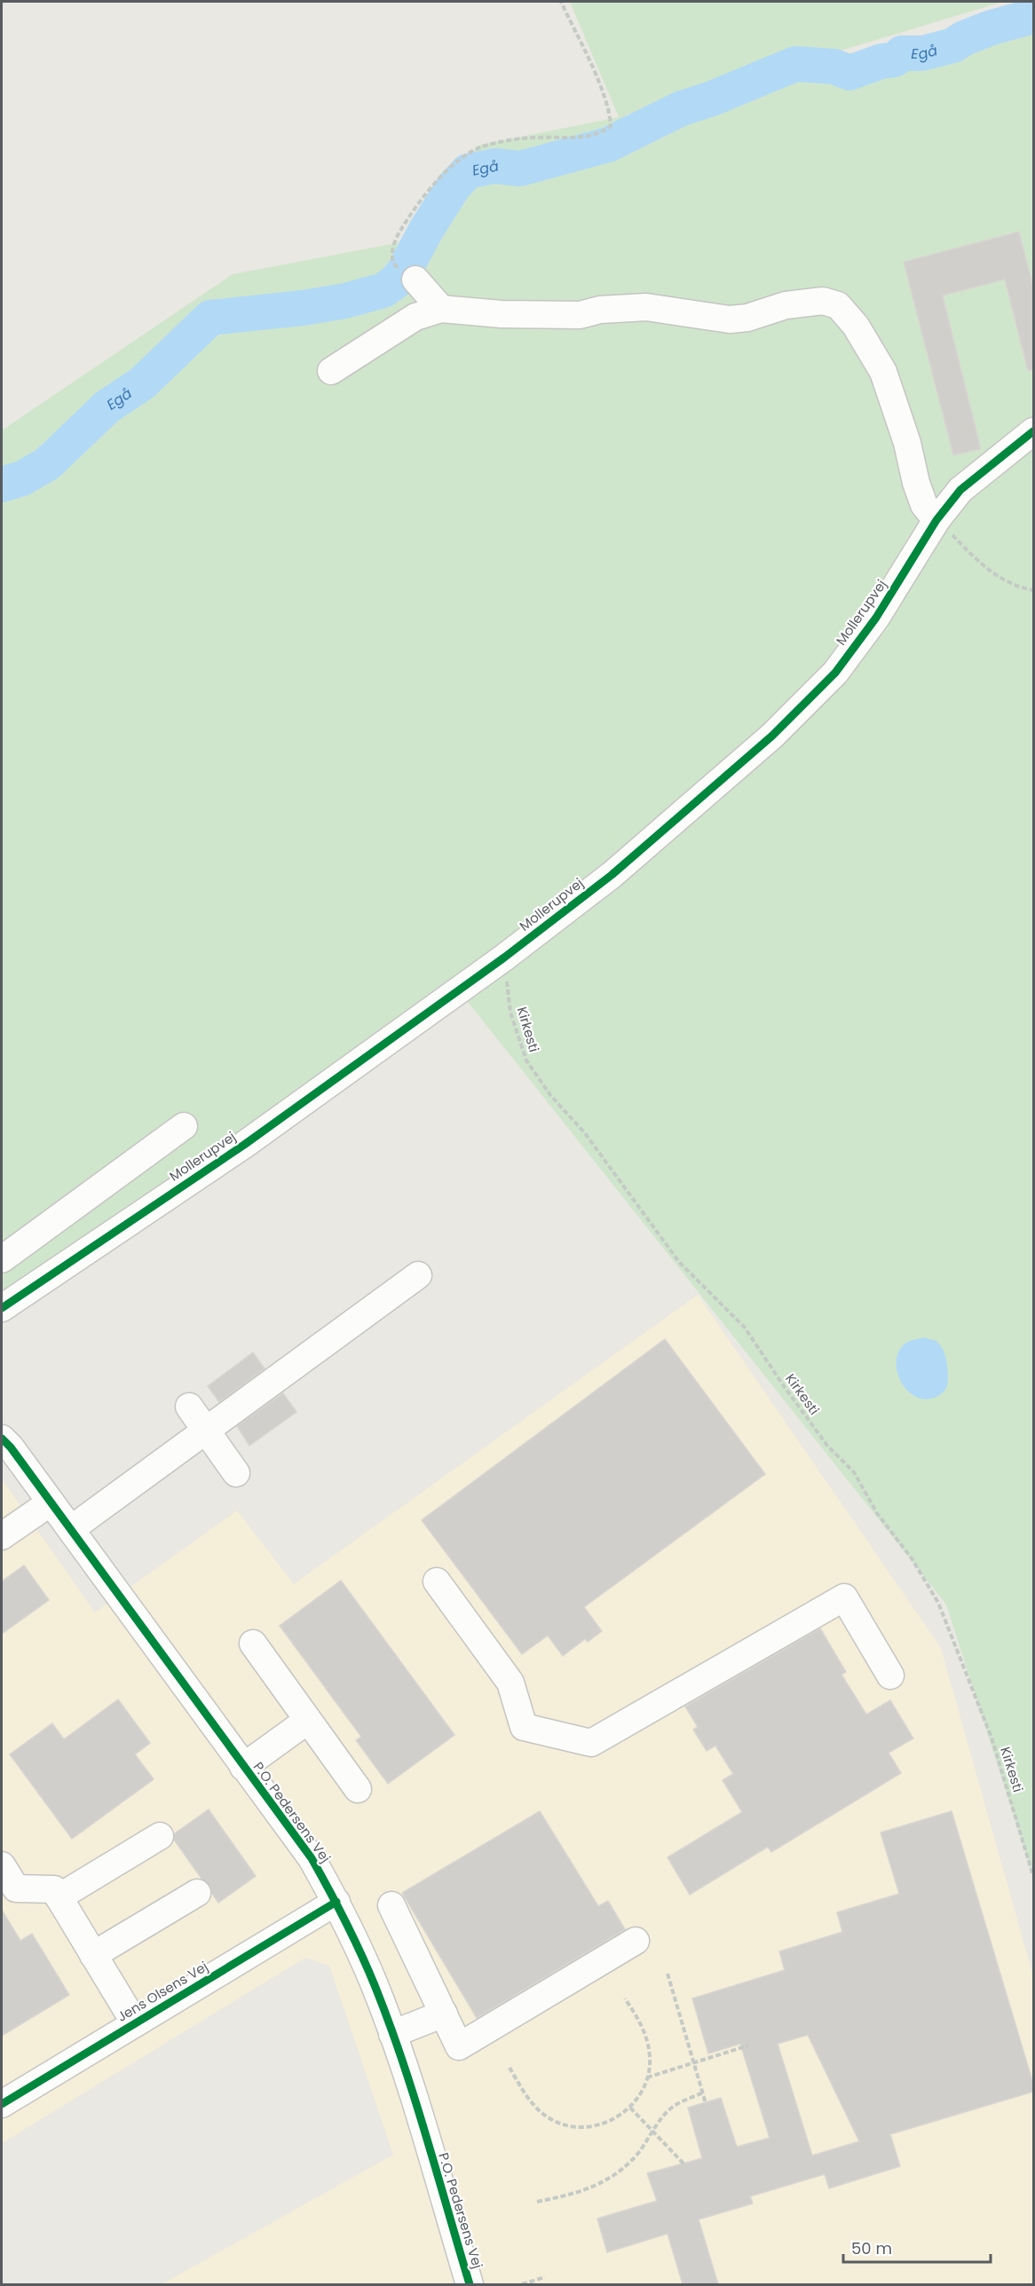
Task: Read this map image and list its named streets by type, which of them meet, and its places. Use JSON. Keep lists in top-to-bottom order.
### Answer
{
  "streets": {
    "street": ["Mollerupvej", "P.O. Pedersens Vej", "Jens Olsens Vej"],
    "path": ["Kirkesti"]
  },
  "crossings": [
    ["Mollerupvej", "Kirkesti"],
    ["P.O. Pedersens Vej", "Jens Olsens Vej"]
  ],
  "water": ["Egå"],
  "scale_bar": "50 m"
}
